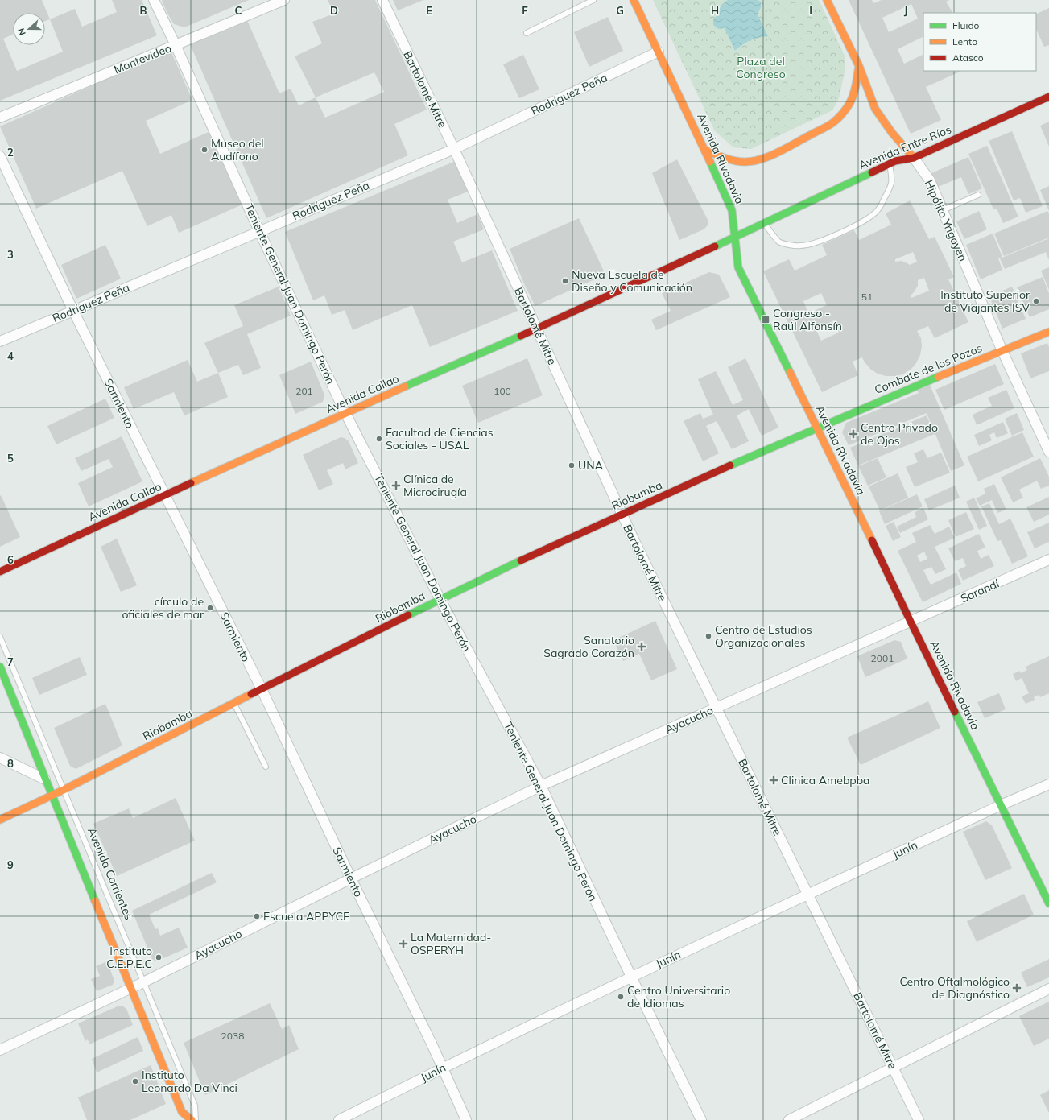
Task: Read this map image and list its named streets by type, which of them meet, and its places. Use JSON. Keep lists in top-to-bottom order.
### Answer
{
  "streets": {
    "main road": [
      "Avenida Entre Ríos",
      "Avenida Rivadavia",
      "Hipólito Yrigoyen",
      "Combate de los Pozos",
      "Avenida Callao",
      "Riobamba"
    ],
    "street": [
      "Montevideo",
      "Bartolomé Mitre",
      "Rodríguez Peña",
      "Teniente General Juan Domingo Perón",
      "Sarmiento",
      "Sarandí",
      "Ayacucho",
      "Junín"
    ],
    "lane": ["Avenida Corrientes"]
  },
  "crossings": [
    ["Montevideo", "Teniente General Juan Domingo Perón"],
    ["Bartolomé Mitre", "Rodríguez Peña"],
    ["Bartolomé Mitre", "Avenida Callao"],
    ["Bartolomé Mitre", "Riobamba"],
    ["Bartolomé Mitre", "Ayacucho"],
    ["Bartolomé Mitre", "Junín"],
    ["Rodríguez Peña", "Avenida Rivadavia"],
    ["Rodríguez Peña", "Teniente General Juan Domingo Perón"],
    ["Rodríguez Peña", "Sarmiento"],
    ["Avenida Entre Ríos", "Avenida Rivadavia"],
    ["Avenida Entre Ríos", "Hipólito Yrigoyen"],
    ["Avenida Entre Ríos", "Avenida Callao"],
    ["Avenida Rivadavia", "Combate de los Pozos"],
    ["Avenida Rivadavia", "Avenida Callao"],
    ["Avenida Rivadavia", "Riobamba"],
    ["Avenida Rivadavia", "Sarandí"],
    ["Avenida Rivadavia", "Ayacucho"],
    ["Avenida Rivadavia", "Junín"],
    ["Hipólito Yrigoyen", "Combate de los Pozos"],
    ["Teniente General Juan Domingo Perón", "Avenida Callao"],
    ["Teniente General Juan Domingo Perón", "Riobamba"],
    ["Teniente General Juan Domingo Perón", "Ayacucho"],
    ["Teniente General Juan Domingo Perón", "Junín"],
    ["Combate de los Pozos", "Riobamba"],
    ["Avenida Callao", "Sarmiento"],
    ["Sarmiento", "Riobamba"],
    ["Sarmiento", "Ayacucho"],
    ["Sarmiento", "Junín"],
    ["Riobamba", "Avenida Corrientes"],
    ["Sarandí", "Ayacucho"],
    ["Ayacucho", "Avenida Corrientes"]
  ],
  "parks": ["Plaza del Congreso"],
  "places": {
    "other": [
      "Museo del Audífono",
      "Nueva Escuela de Diseño y Comunicación",
      "Instituto Superior de Viajantes ISV",
      "Facultad de Ciencias Sociales - USAL",
      "UNA",
      "círculo de oficiales de mar",
      "Centro de Estudios Organizacionales",
      "Escuela APPYCE",
      "Instituto C.E.P.E.C",
      "Centro Universitario de Idiomas",
      "Instituto Leonardo Da Vinci"
    ],
    "transit": ["Congreso - Raúl Alfonsín"],
    "health": [
      "Centro Privado de Ojos",
      "Clínica de Microcirugía",
      "Sanatorio Sagrado Corazón",
      "Clinica Amebpba",
      "La Maternidad- OSPERYH",
      "Centro Oftalmológico de Diagnóstico"
    ]
  },
  "house_numbers": [
    "51",
    "201",
    "100",
    "2001",
    "2038"
  ],
  "legend": ["Fluido", "Lento", "Atasco"],
  "north": "left",
  "grid": {
    "columns": [
      "B",
      "C",
      "D",
      "E",
      "F",
      "G",
      "H",
      "I",
      "J"
    ],
    "rows": [
      "2",
      "3",
      "4",
      "5",
      "6",
      "7",
      "8",
      "9"
    ]
  }
}
